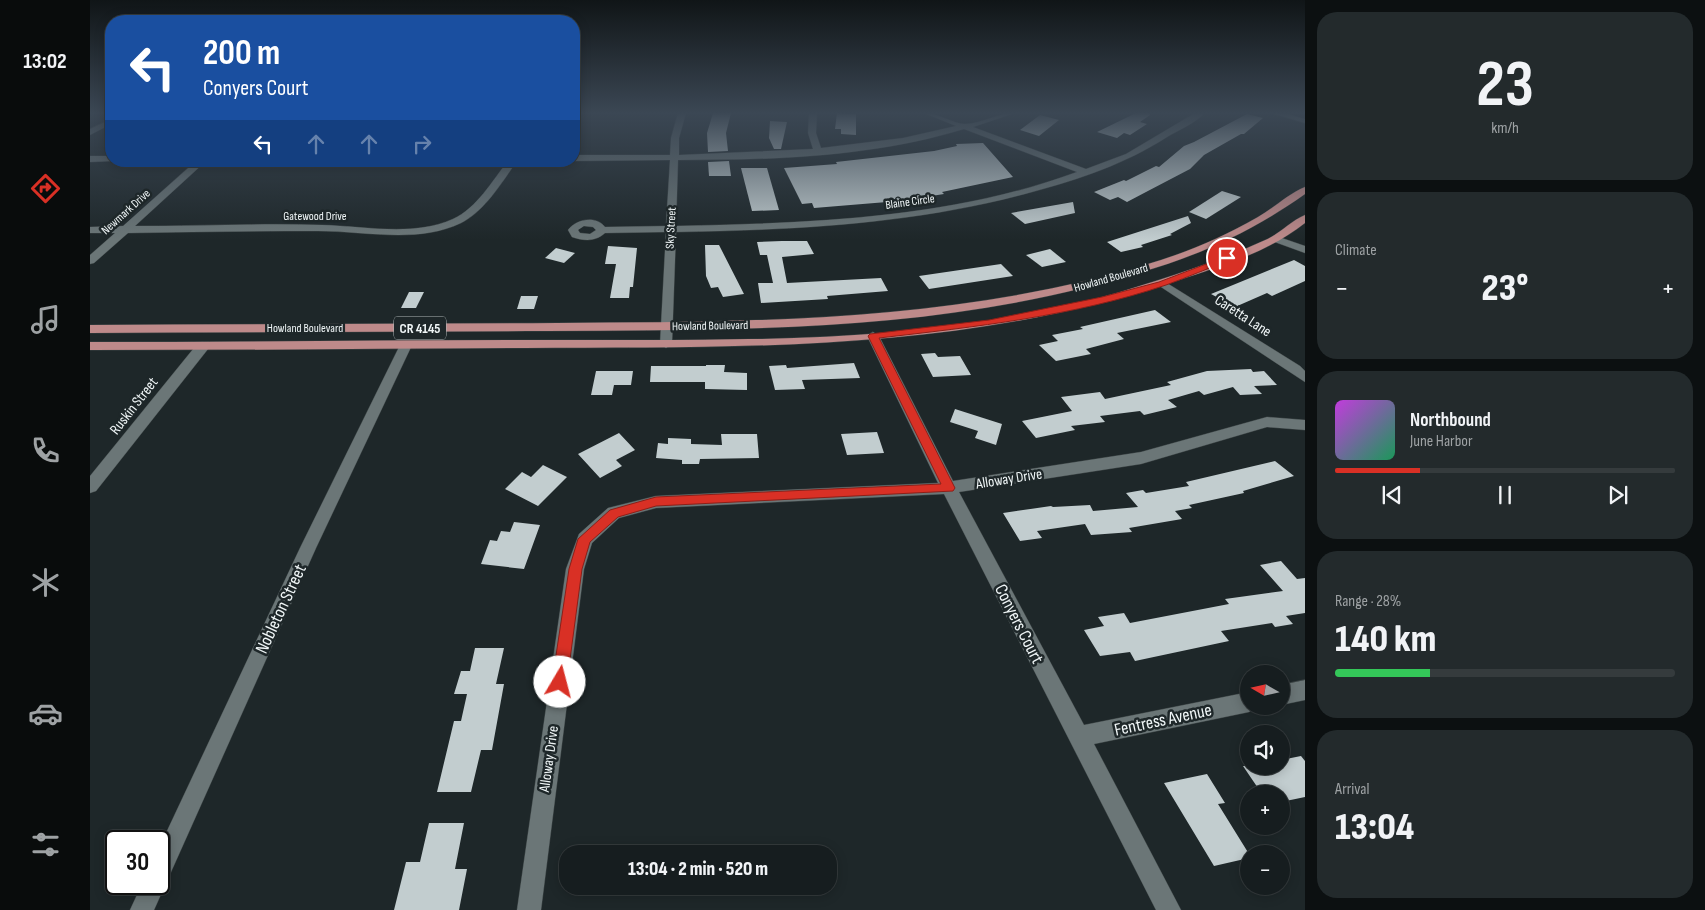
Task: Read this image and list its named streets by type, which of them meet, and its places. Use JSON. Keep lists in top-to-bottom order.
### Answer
{
  "streets": {
    "main road": ["Howland Boulevard", "CR 4145"],
    "street": [
      "Blaine Circle",
      "Newmark Drive",
      "Gatewood Drive",
      "Sky Street",
      "Caretta Lane",
      "Ruskin Street",
      "Alloway Drive",
      "Nobleton Street",
      "Conyers Court",
      "Fentress Avenue"
    ]
  },
  "crossings": [
    ["Blaine Circle", "Sky Street"],
    ["Newmark Drive", "Gatewood Drive"],
    ["Sky Street", "Howland Boulevard"],
    ["Howland Boulevard", "Caretta Lane"],
    ["Howland Boulevard", "Ruskin Street"],
    ["Howland Boulevard", "Nobleton Street"],
    ["Howland Boulevard", "Conyers Court"],
    ["Alloway Drive", "Conyers Court"],
    ["Conyers Court", "Fentress Avenue"]
  ],
  "north": "left",
  "page": {
    "tabs": "13:02",
    "tile": [
      ["23", "km/h"],
      "Climate",
      ["Range · 28%", "140 km"],
      ["Arrival", "13:04"]
    ],
    "turn": ["200 m", "Conyers Court"],
    "heat": ["−", "23°", "+"],
    "song": ["Northbound", "June Harbor"],
    "map_buttons": ["+", "−"],
    "limit": "30",
    "trip": "13:04 · 2 min · 520 m"
  }
}
